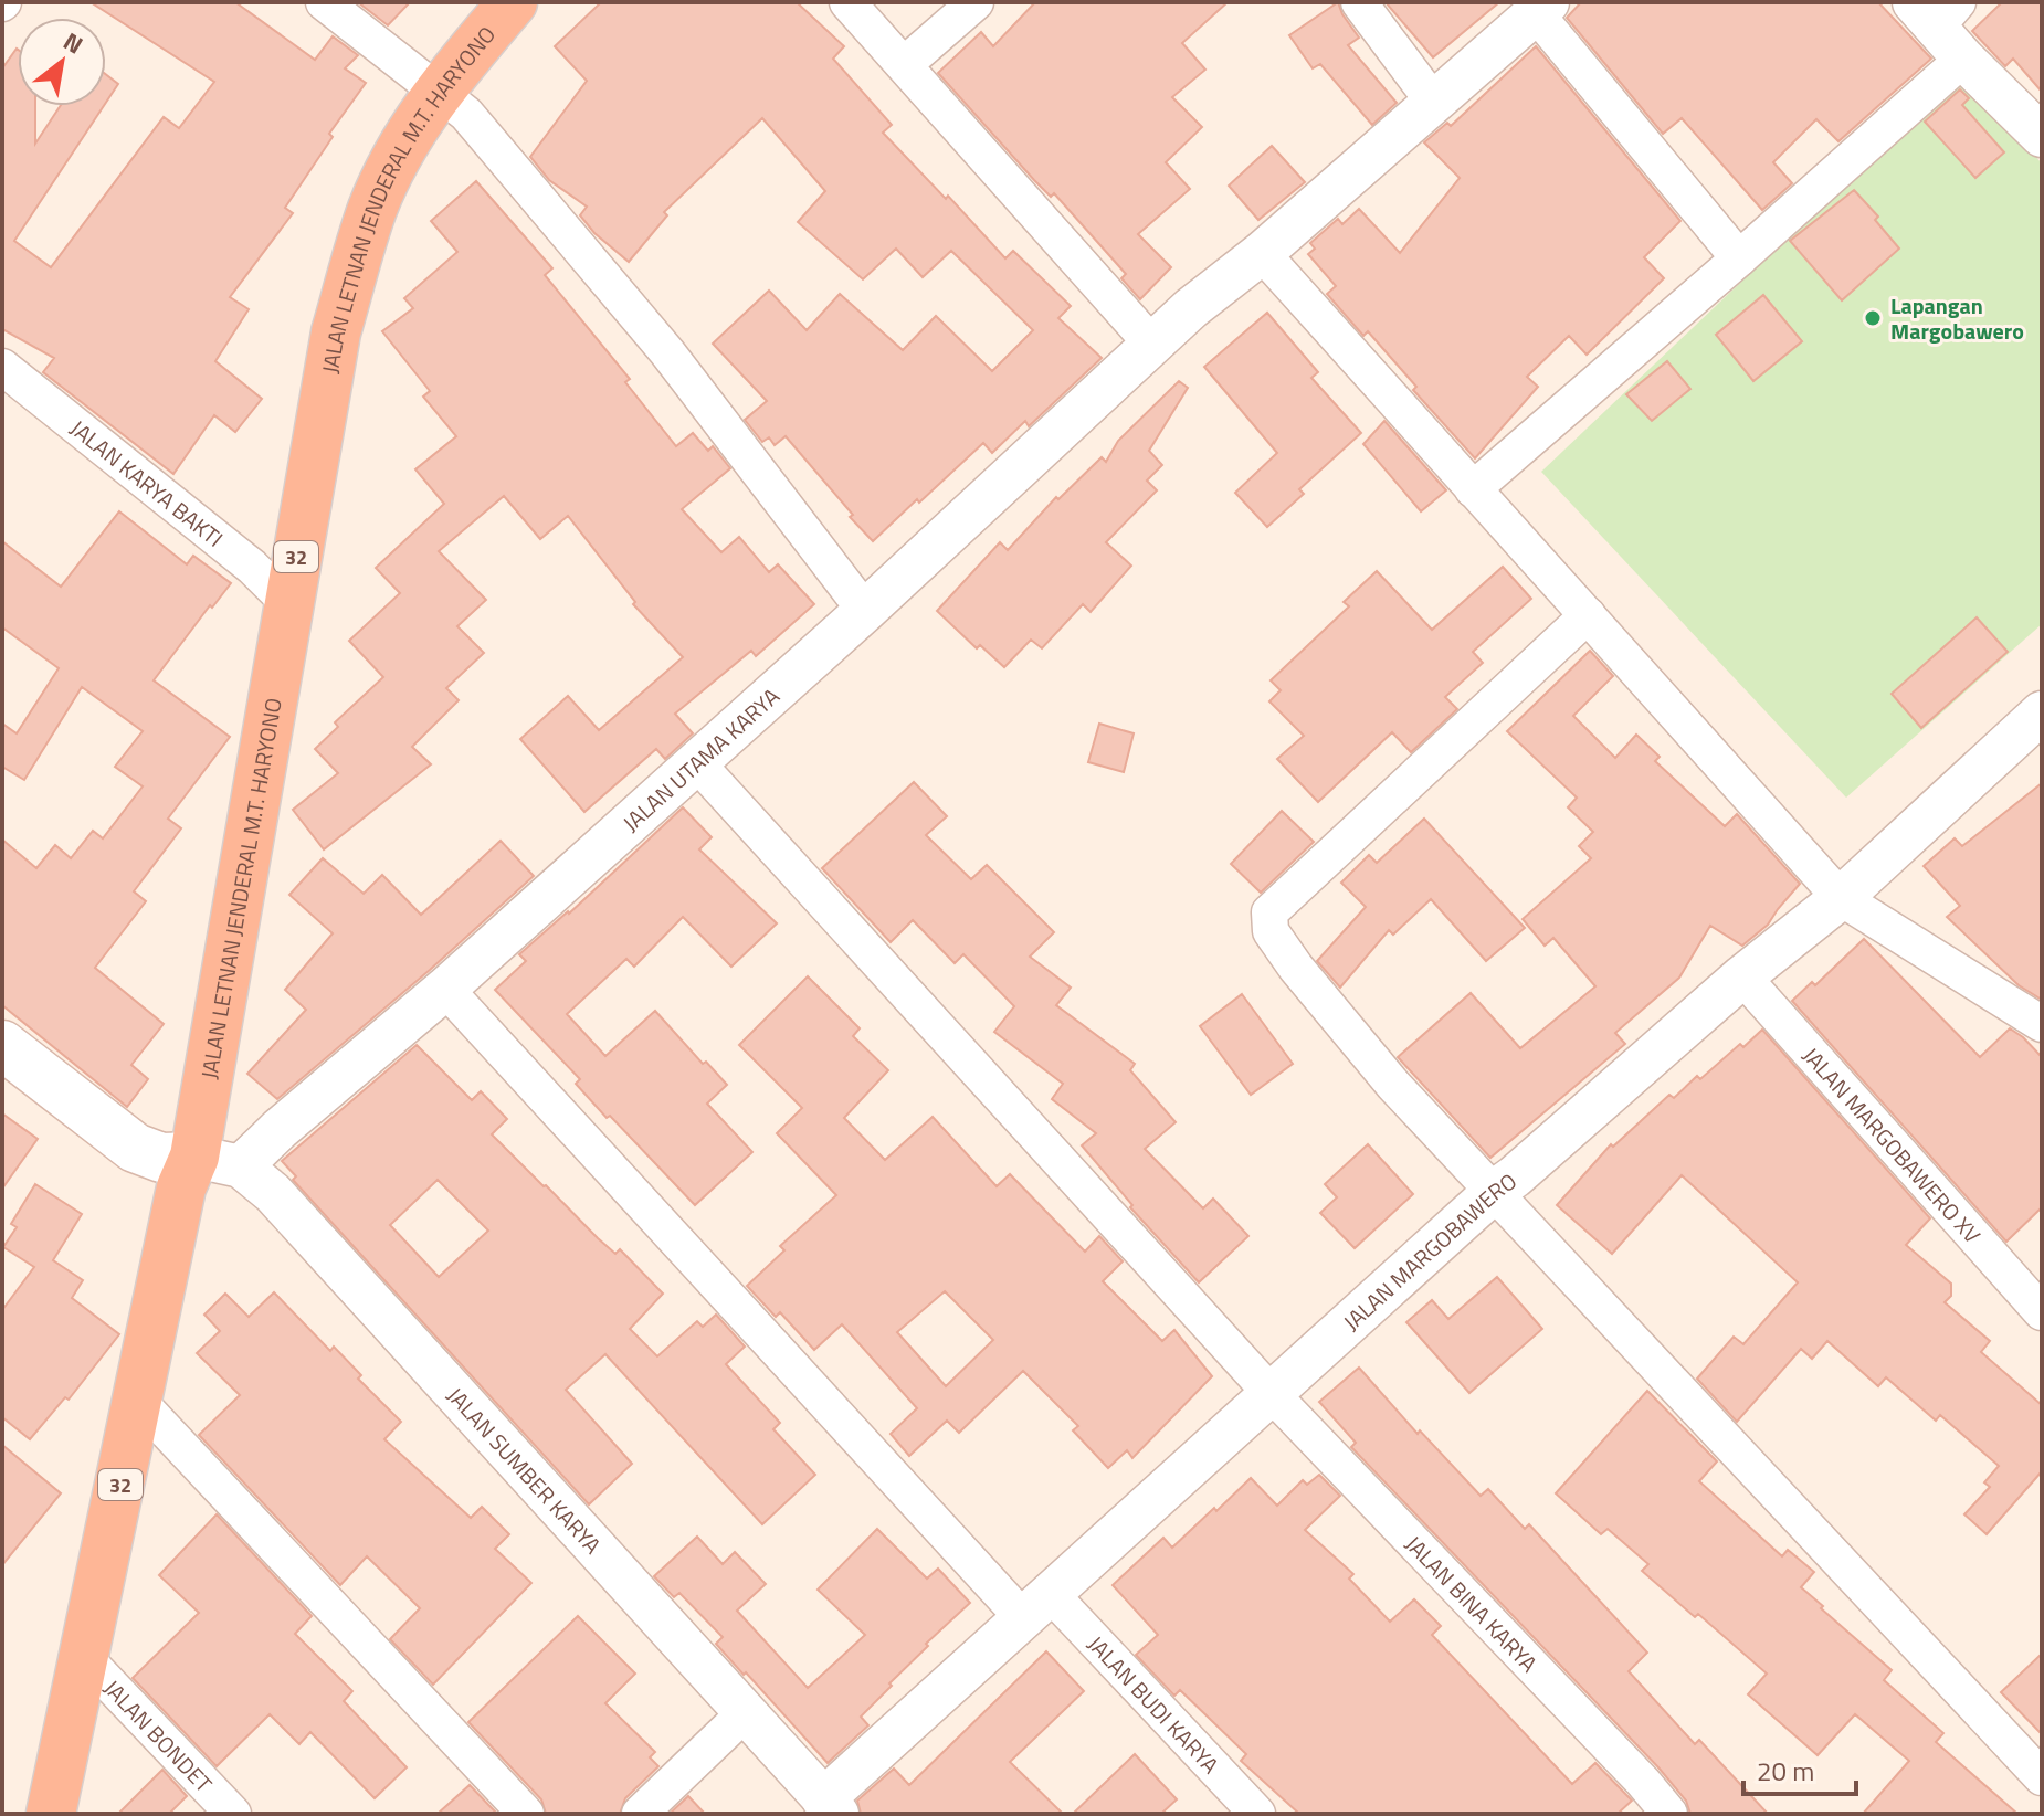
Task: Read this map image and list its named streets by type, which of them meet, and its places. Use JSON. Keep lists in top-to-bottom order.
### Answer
{
  "streets": {
    "highway": ["JALAN LETNAN JENDERAL M.T. HARYONO", "32"],
    "street": [
      "JALAN KARYA BAKTI",
      "JALAN UTAMA KARYA",
      "JALAN MARGOBAWERO XV",
      "JALAN MARGOBAWERO",
      "JALAN SUMBER KARYA",
      "JALAN BINA KARYA",
      "JALAN BUDI KARYA",
      "JALAN BONDET"
    ]
  },
  "crossings": [
    ["JALAN LETNAN JENDERAL M.T. HARYONO", "JALAN KARYA BAKTI"],
    ["JALAN LETNAN JENDERAL M.T. HARYONO", "JALAN SUMBER KARYA"],
    ["JALAN LETNAN JENDERAL M.T. HARYONO", "JALAN BONDET"],
    ["JALAN UTAMA KARYA", "JALAN SUMBER KARYA"],
    ["JALAN UTAMA KARYA", "JALAN BINA KARYA"],
    ["JALAN UTAMA KARYA", "JALAN BUDI KARYA"],
    ["JALAN MARGOBAWERO XV", "JALAN MARGOBAWERO"],
    ["JALAN MARGOBAWERO", "JALAN SUMBER KARYA"],
    ["JALAN MARGOBAWERO", "JALAN BINA KARYA"],
    ["JALAN MARGOBAWERO", "JALAN BUDI KARYA"]
  ],
  "places": ["Lapangan Margobawero"],
  "scale_bar": "20 m",
  "north": "top right"
}
